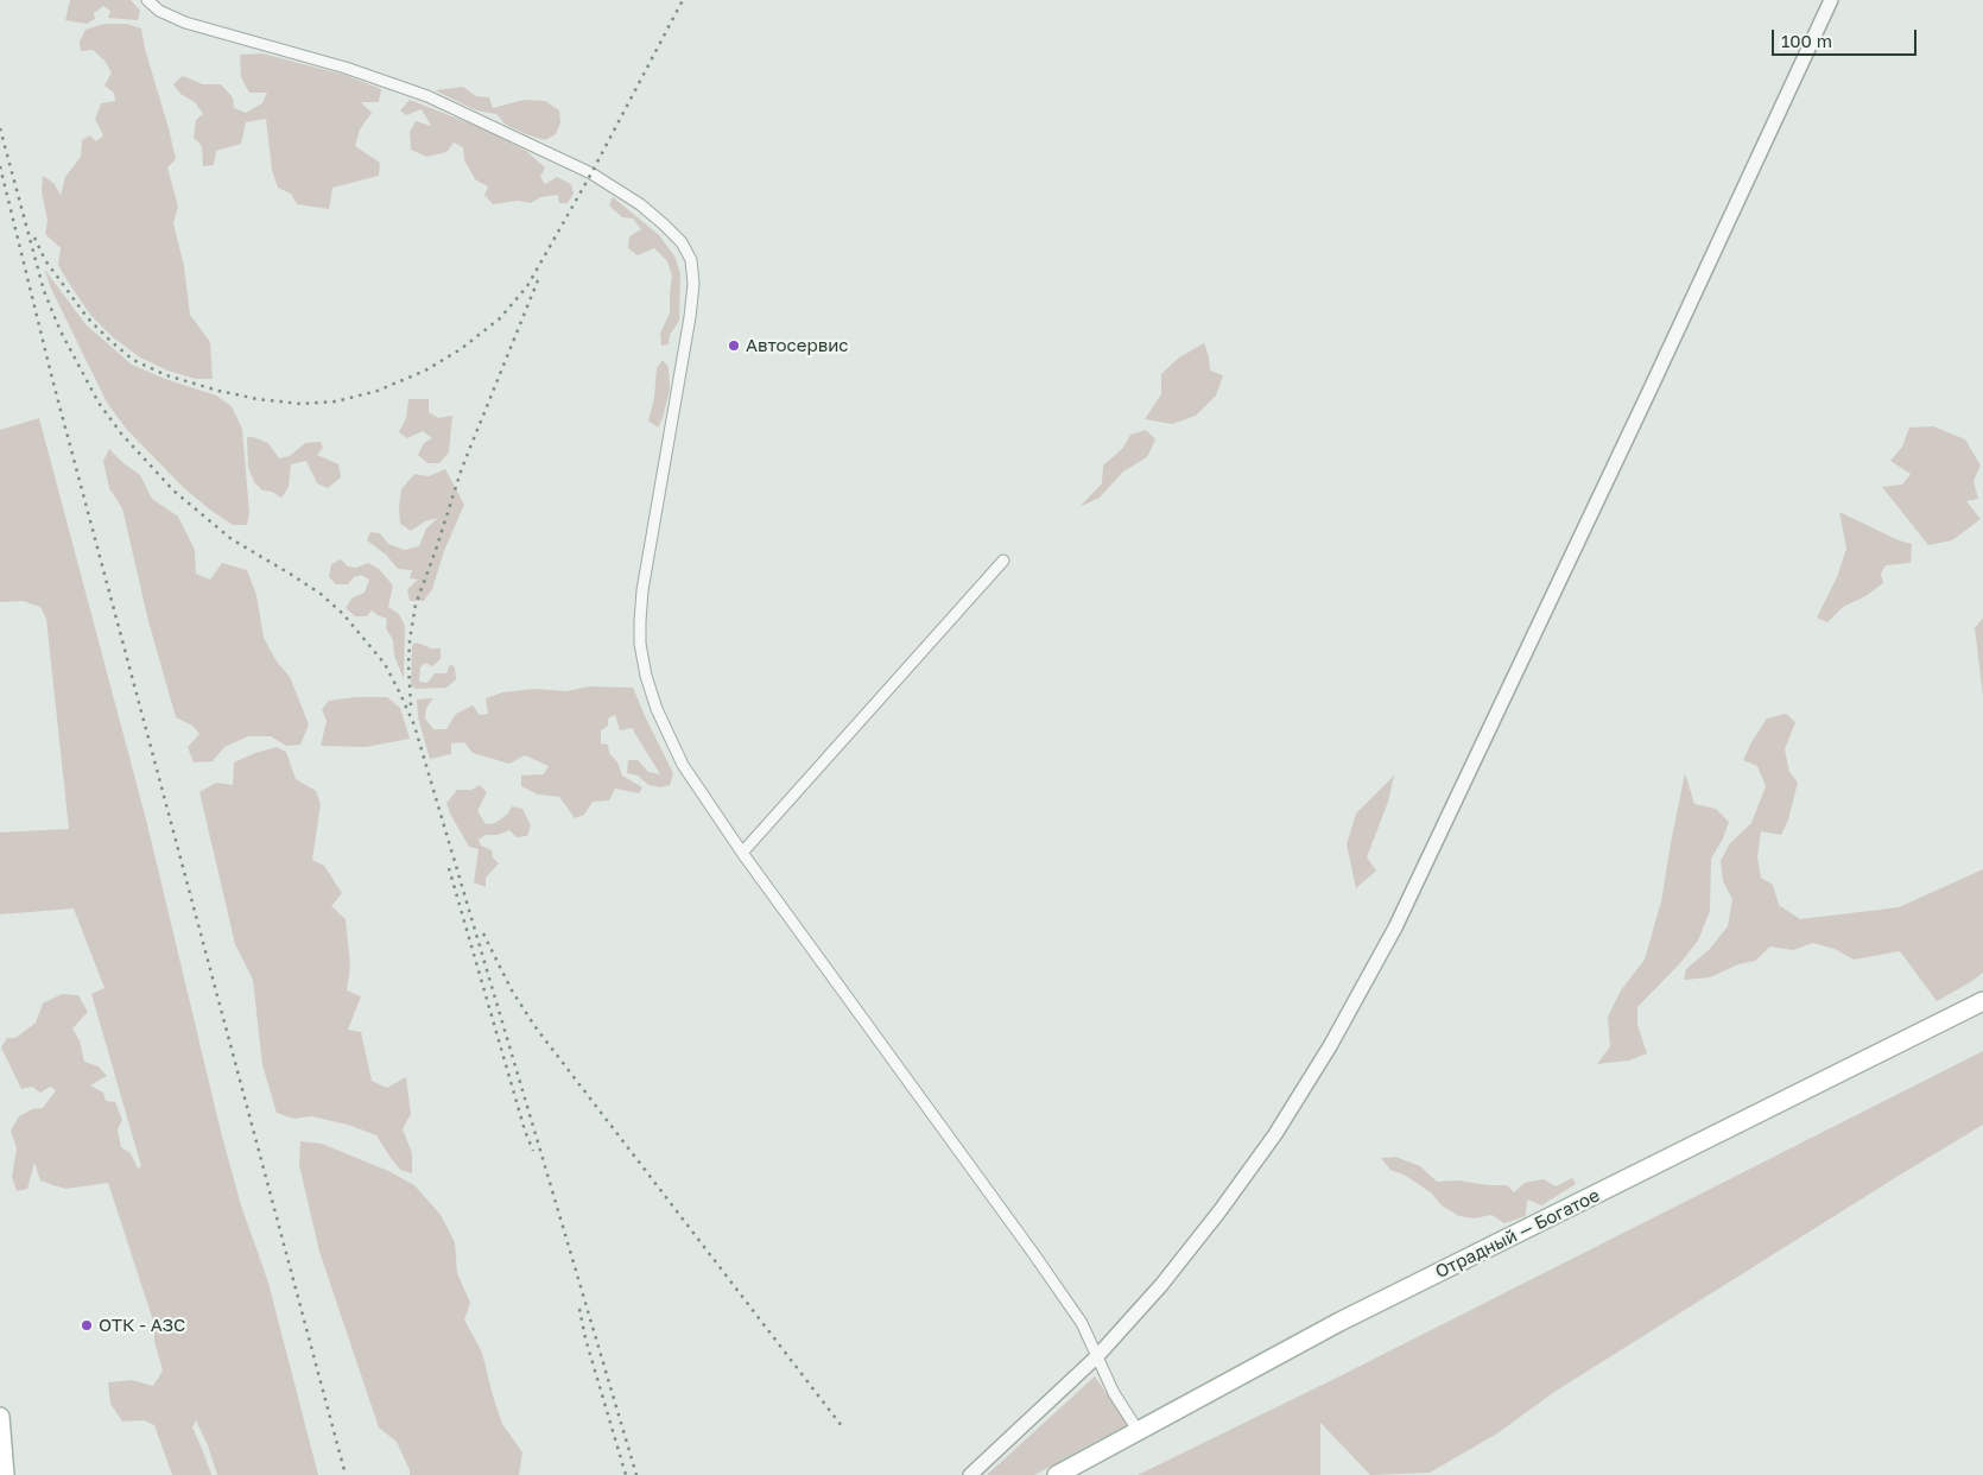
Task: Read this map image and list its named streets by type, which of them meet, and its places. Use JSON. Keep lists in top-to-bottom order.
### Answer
{
  "streets": {
    "main road": ["Отрадный — Богатое"]
  },
  "places": ["Автосервис", "ОТК - АЗС"],
  "scale_bar": "100 m"
}
